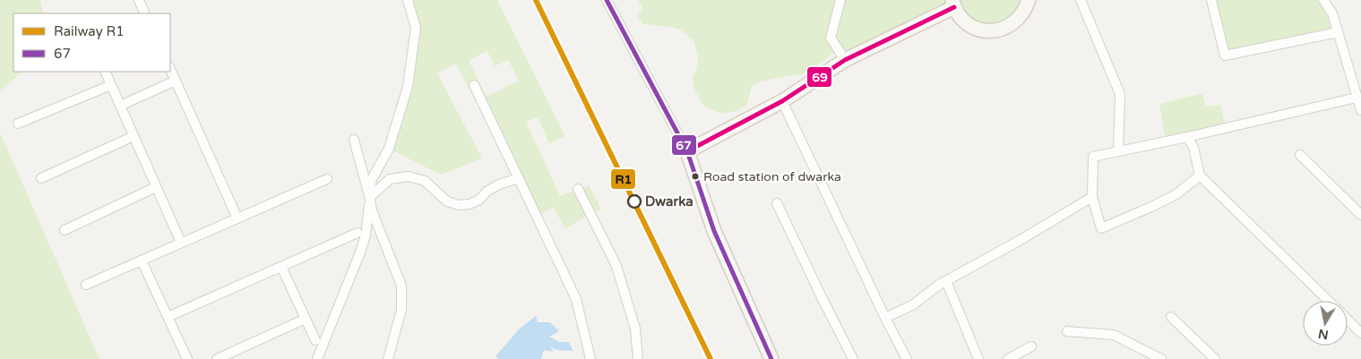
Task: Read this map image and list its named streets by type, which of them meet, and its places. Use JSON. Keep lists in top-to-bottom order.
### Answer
{
  "places": ["Road station of dwarka", "Dwarka"],
  "lines": ["rail line R1", "transit line 67", "transit line 69"],
  "legend": ["Railway R1", "67"],
  "north": "bottom"
}
